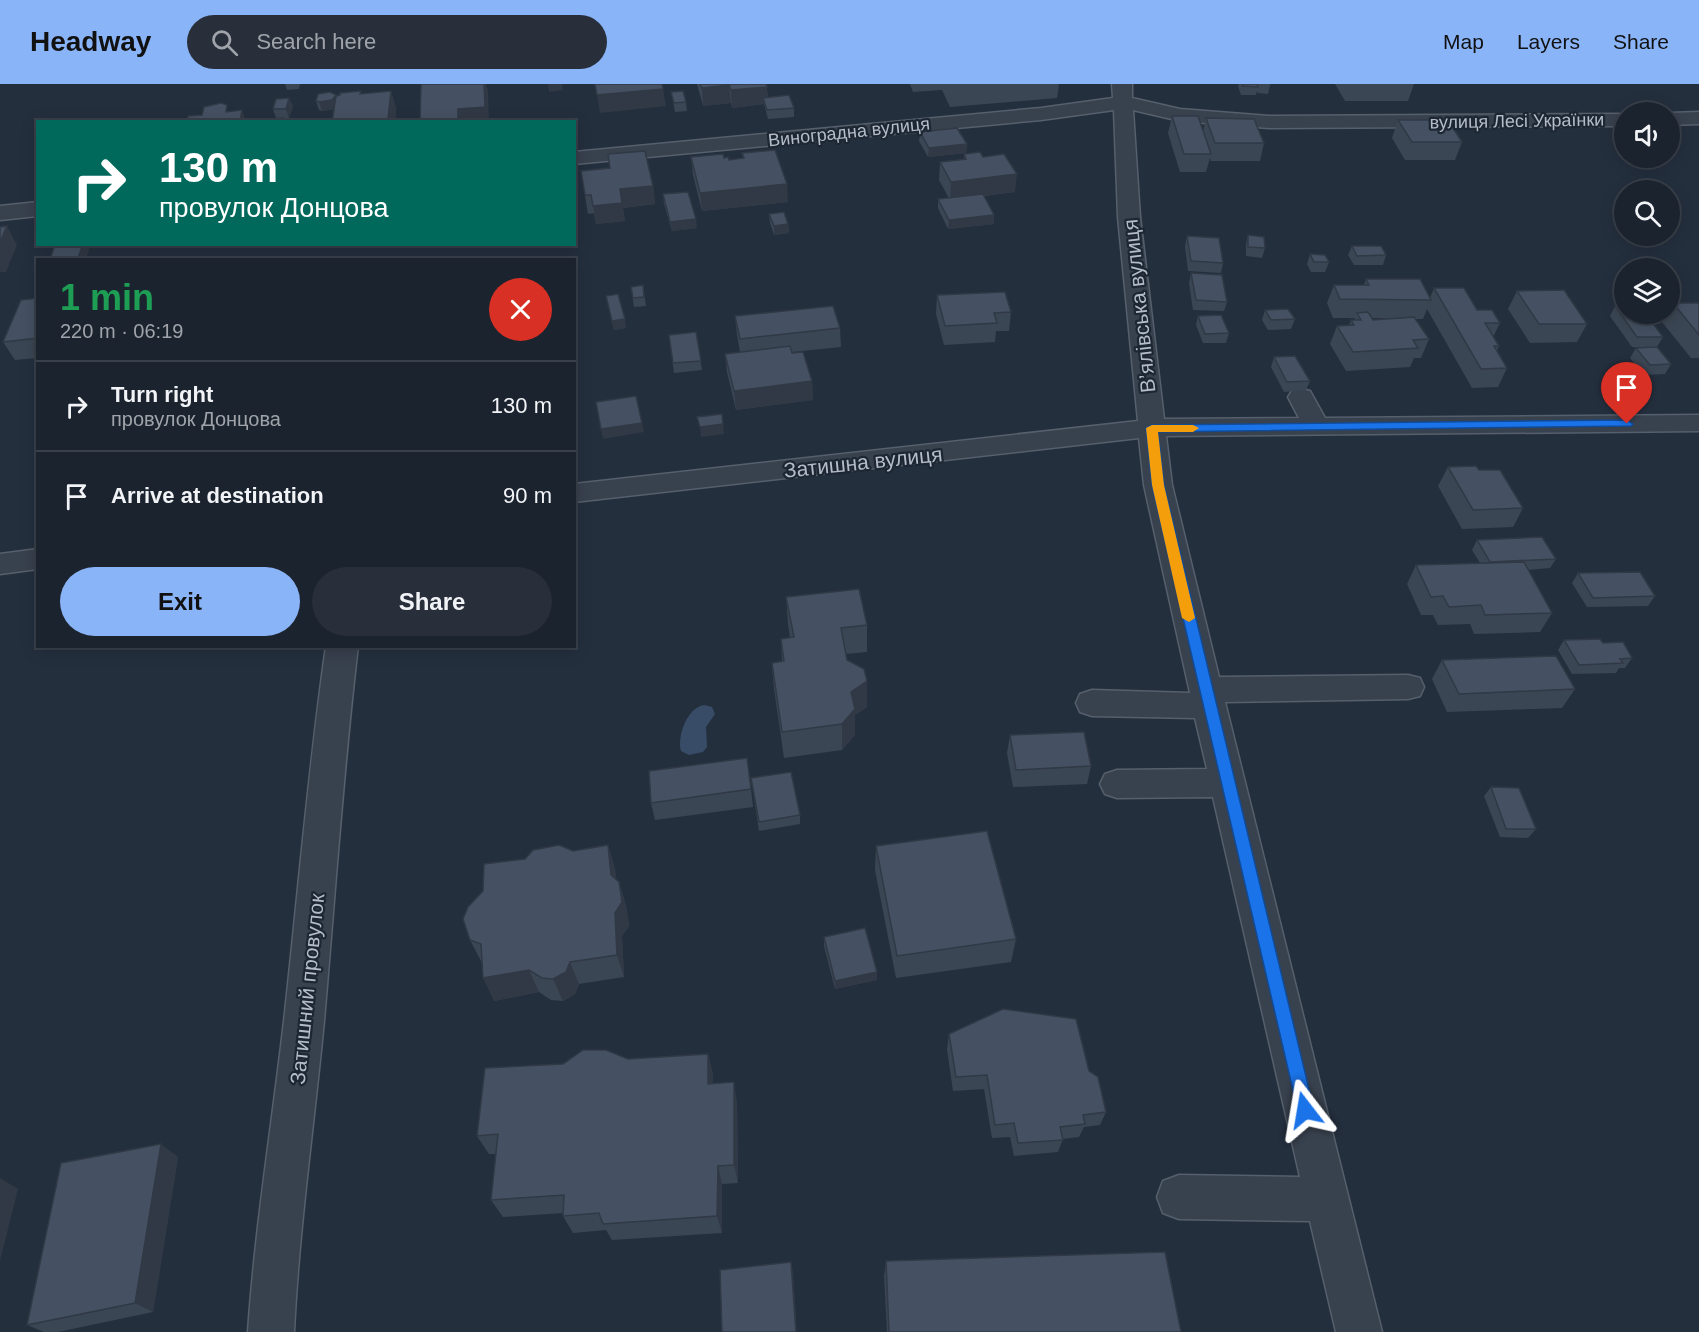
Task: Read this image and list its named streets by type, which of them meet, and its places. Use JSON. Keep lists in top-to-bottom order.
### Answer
{
  "streets": {
    "street": [
      "вулиця Лесі Українки",
      "Виноградна вулиця",
      "В’ялівська вулиця",
      "Затишна вулиця",
      "Затишний провулок"
    ]
  },
  "crossings": [
    ["вулиця Лесі Українки", "Виноградна вулиця"],
    ["вулиця Лесі Українки", "В’ялівська вулиця"],
    ["Виноградна вулиця", "В’ялівська вулиця"],
    ["В’ялівська вулиця", "Затишна вулиця"]
  ],
  "page": {
    "header": "Headway",
    "search": "Search here",
    "nav": ["Map", "Layers", "Share"],
    "turn": ["130 m", "провулок Донцова"],
    "heading": ["1 min", "220 m · 06:19"],
    "list": [
      {
        "name": "Turn right",
        "note": "провулок Донцова",
        "value": "130 m"
      },
      {
        "name": "Arrive at destination",
        "value": "90 m"
      }
    ],
    "buttons": ["Exit", "Share"]
  }
}
